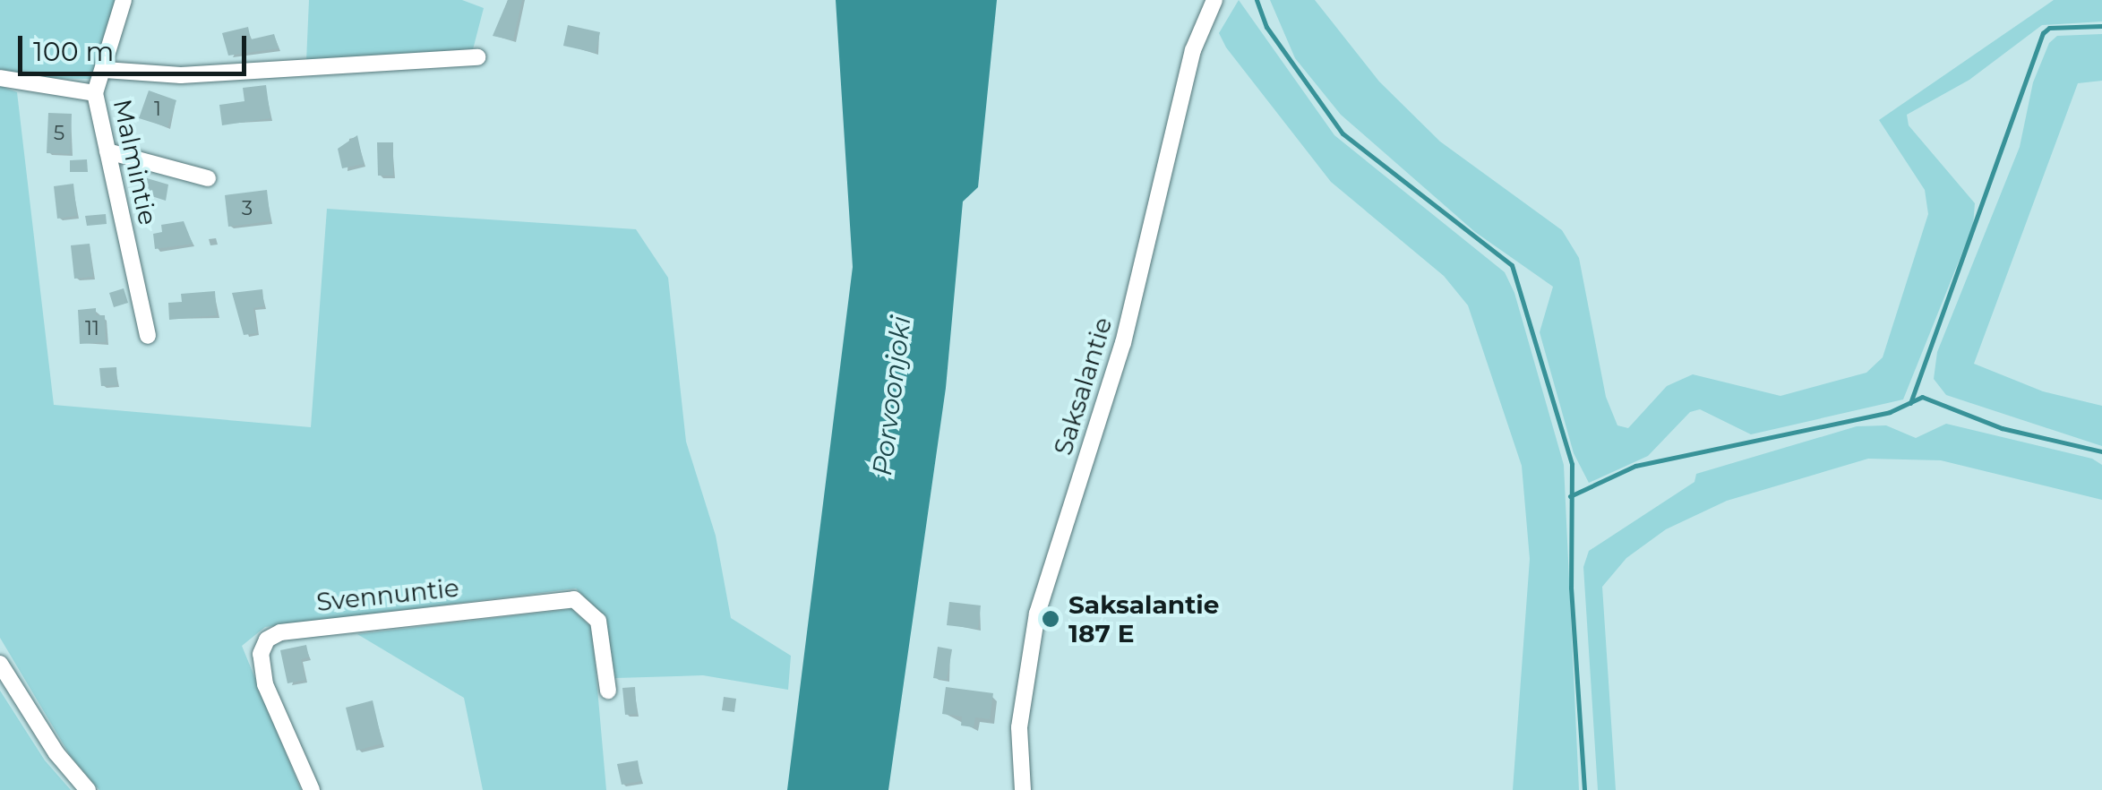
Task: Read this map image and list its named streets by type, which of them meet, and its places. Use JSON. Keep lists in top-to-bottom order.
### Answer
{
  "streets": {
    "street": ["Malmintie", "Saksalantie", "Svennuntie"]
  },
  "water": ["Porvoonjoki"],
  "places": ["Saksalantie 187 E"],
  "house_numbers": [
    "1",
    "5",
    "3",
    "11"
  ],
  "scale_bar": "100 m"
}
